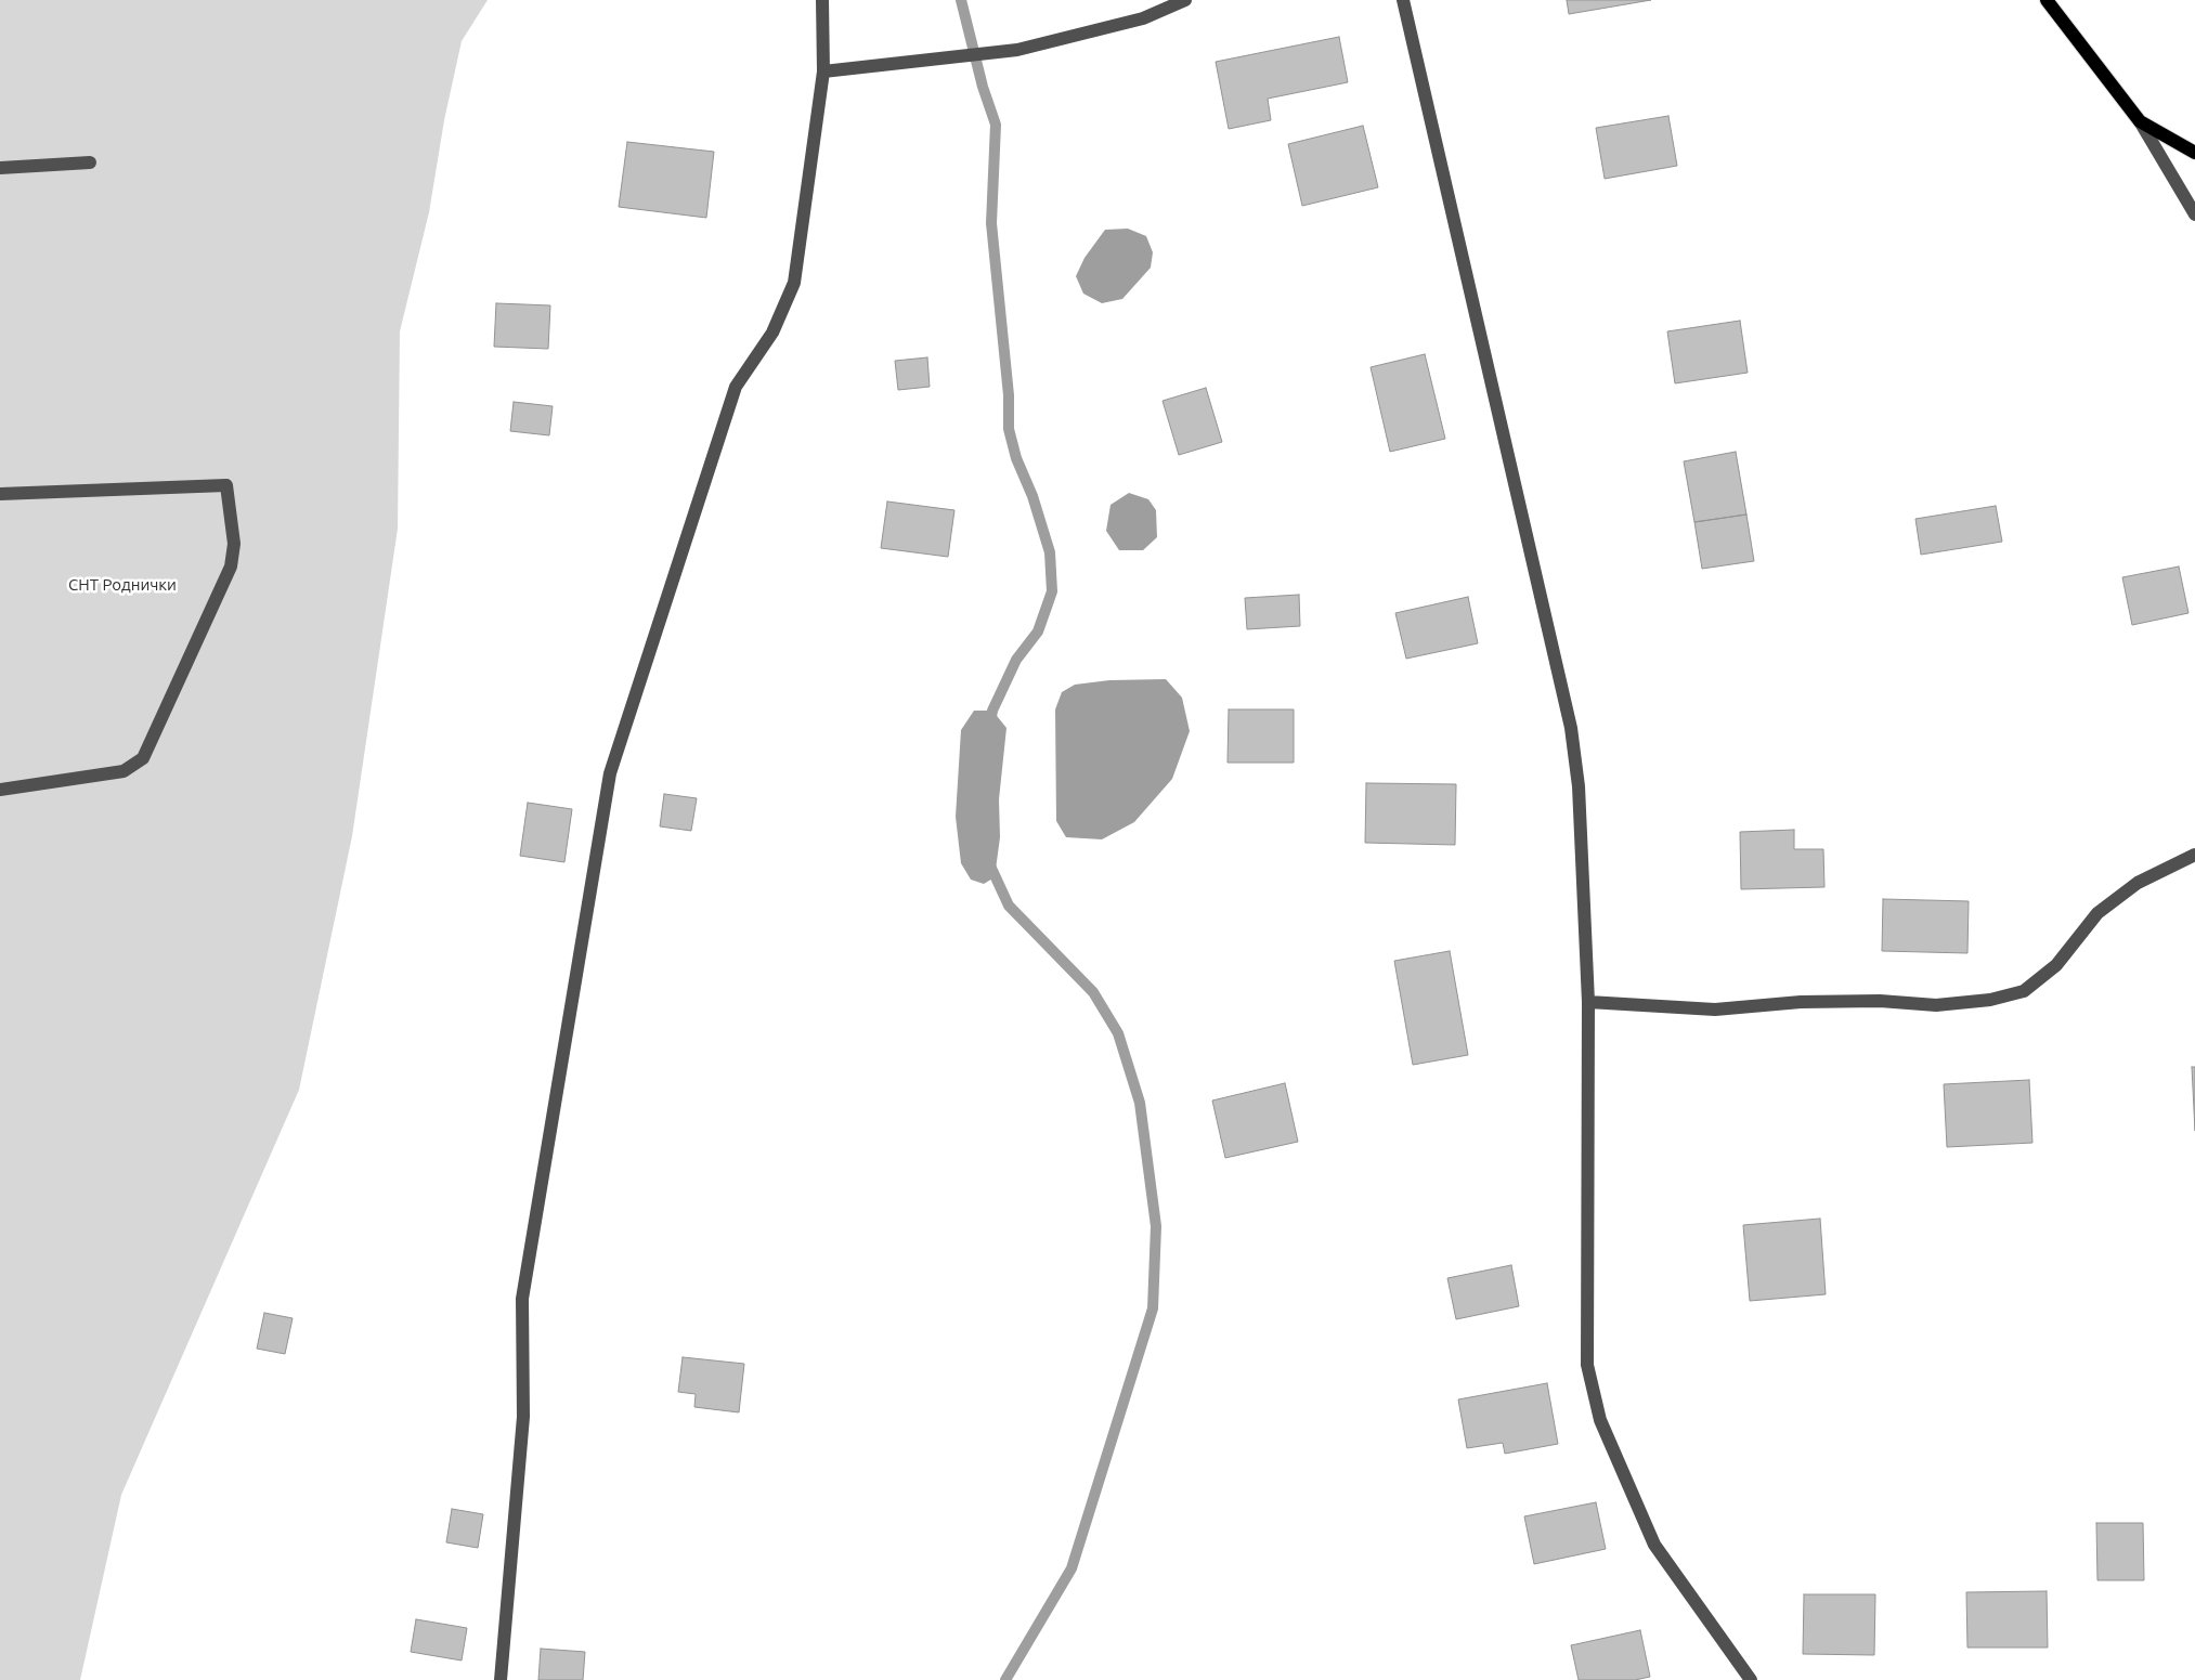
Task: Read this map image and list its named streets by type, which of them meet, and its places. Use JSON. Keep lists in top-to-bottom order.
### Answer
{
  "parks": ["СНТ Роднички"]
}
